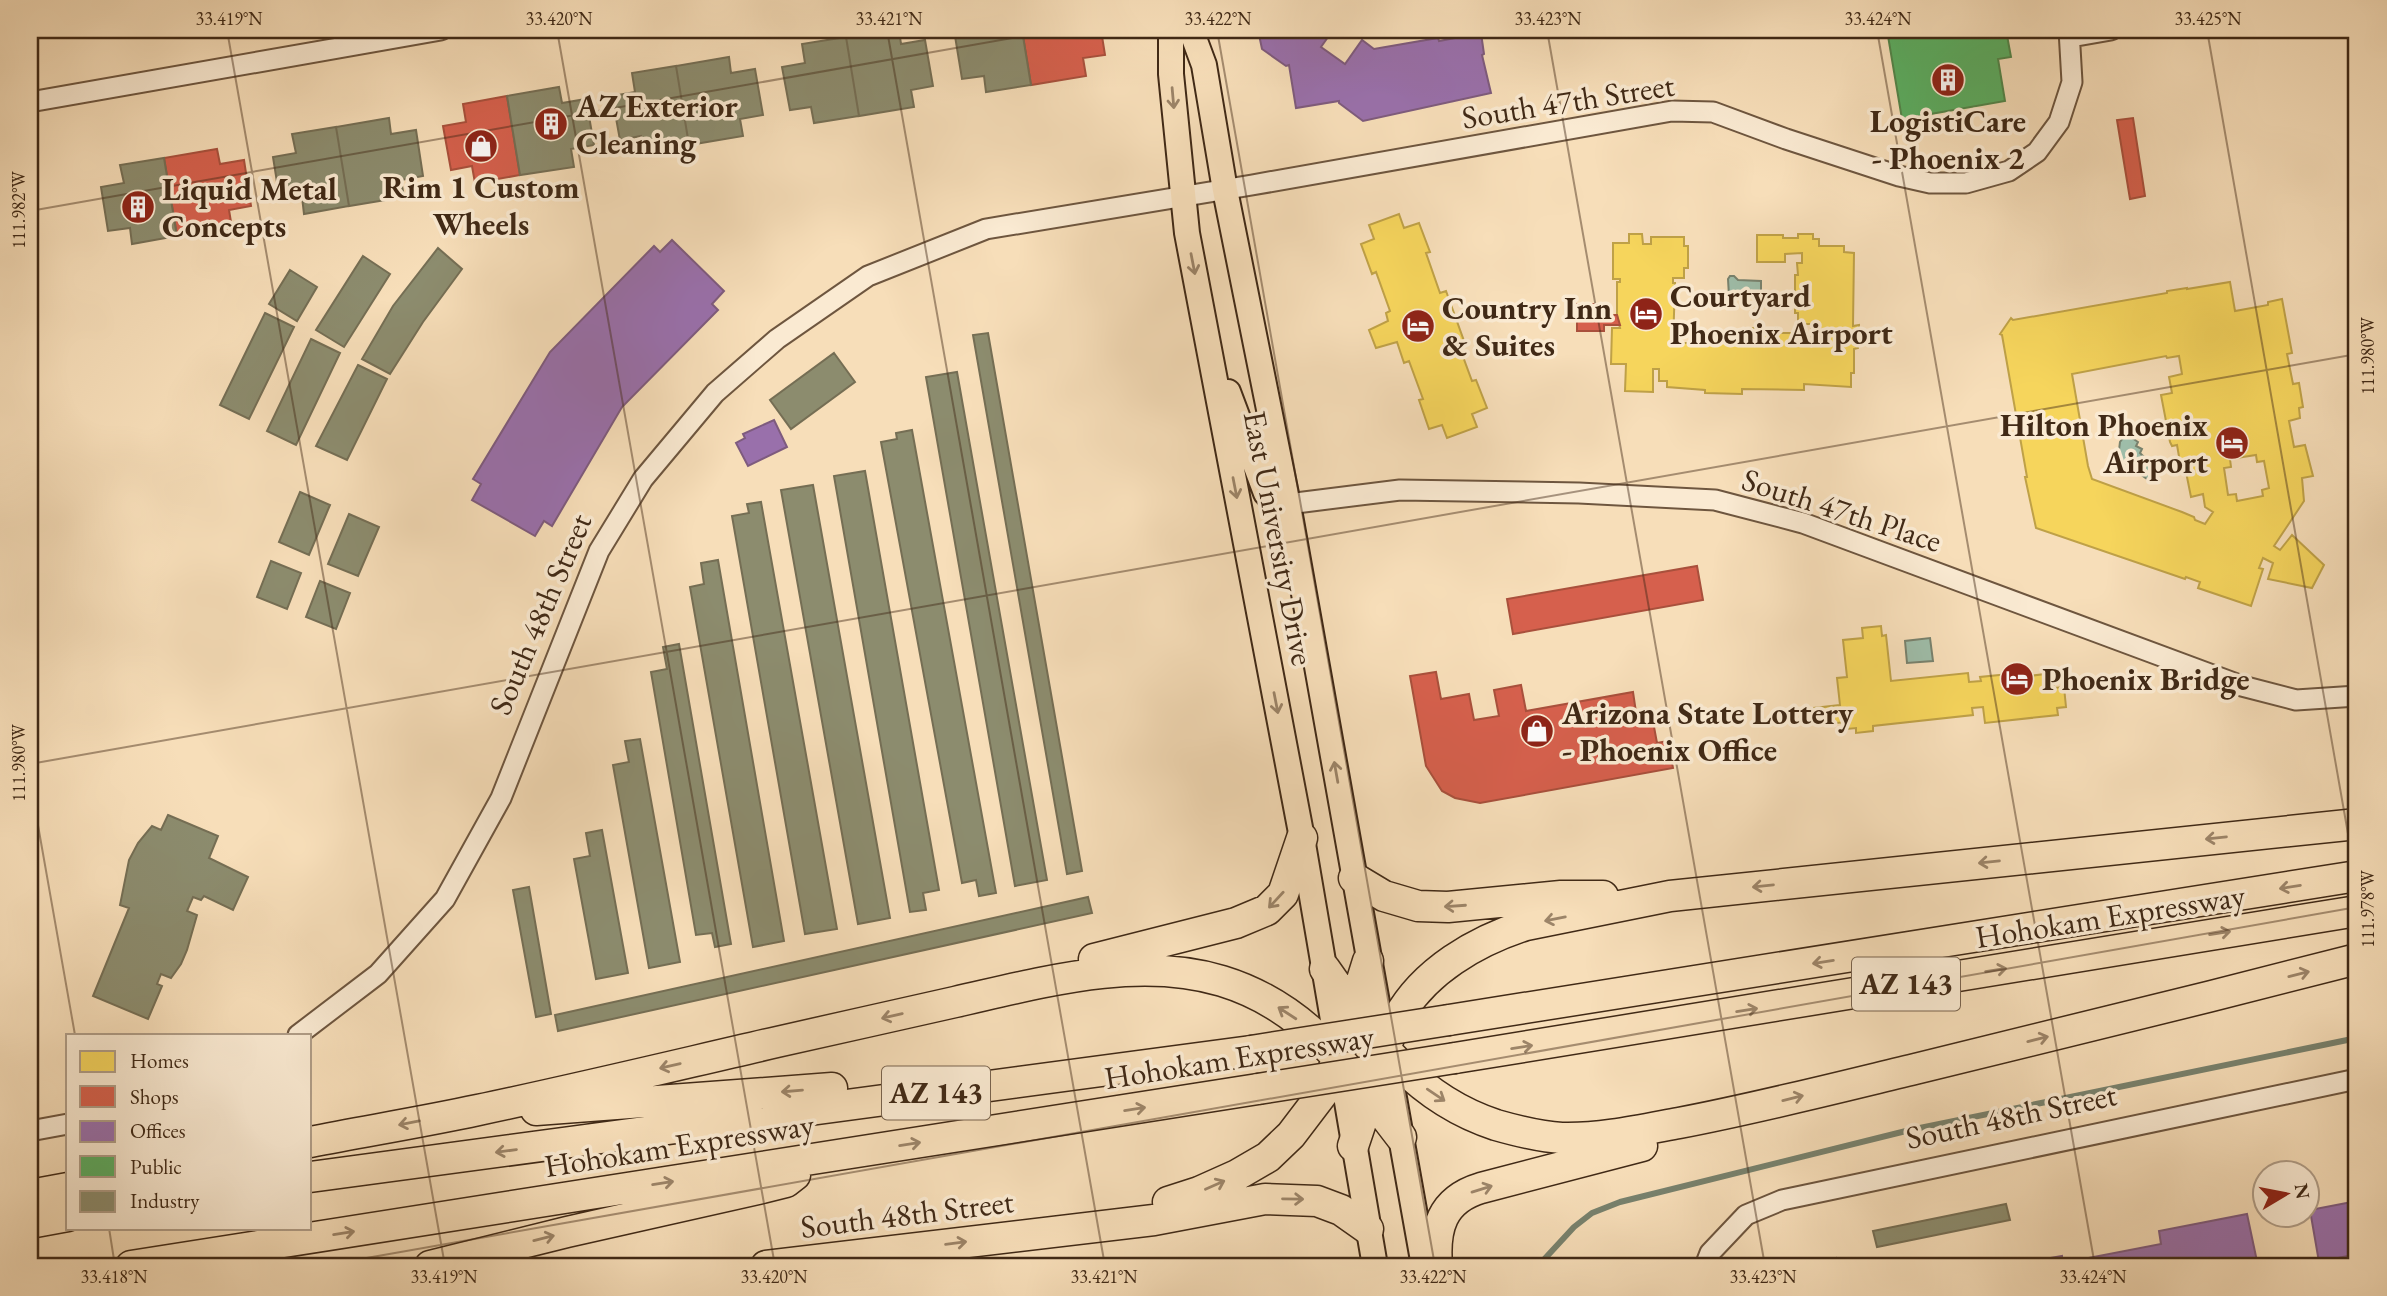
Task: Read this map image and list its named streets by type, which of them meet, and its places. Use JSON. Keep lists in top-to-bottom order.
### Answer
{
  "streets": {
    "highway": ["South 48th Street", "Hohokam Expressway", "AZ 143"],
    "main road": ["East University Drive"],
    "street": ["South 47th Street", "South 47th Place"]
  },
  "crossings": [
    ["South 47th Street", "East University Drive"],
    ["South 47th Street", "South 48th Street"],
    ["South 47th Place", "East University Drive"],
    ["East University Drive", "South 48th Street"]
  ],
  "places": {
    "building": ["LogistiCare - Phoenix 2", "AZ Exterior Cleaning", "Liquid Metal Concepts"],
    "shop": ["Rim 1 Custom Wheels", "Arizona State Lottery - Phoenix Office"],
    "hotel": [
      "Courtyard Phoenix Airport",
      "Country Inn & Suites",
      "Hilton Phoenix Airport",
      "Phoenix Bridge"
    ]
  },
  "legend": [
    "Homes",
    "Shops",
    "Offices",
    "Public",
    "Industry"
  ],
  "north": "right",
  "coordinates": [
    "33.419°N",
    "33.420°N",
    "33.421°N",
    "33.422°N",
    "33.423°N",
    "33.424°N",
    "33.425°N",
    "111.982°W",
    "111.980°W",
    "111.978°W",
    "33.418°N"
  ]
}
